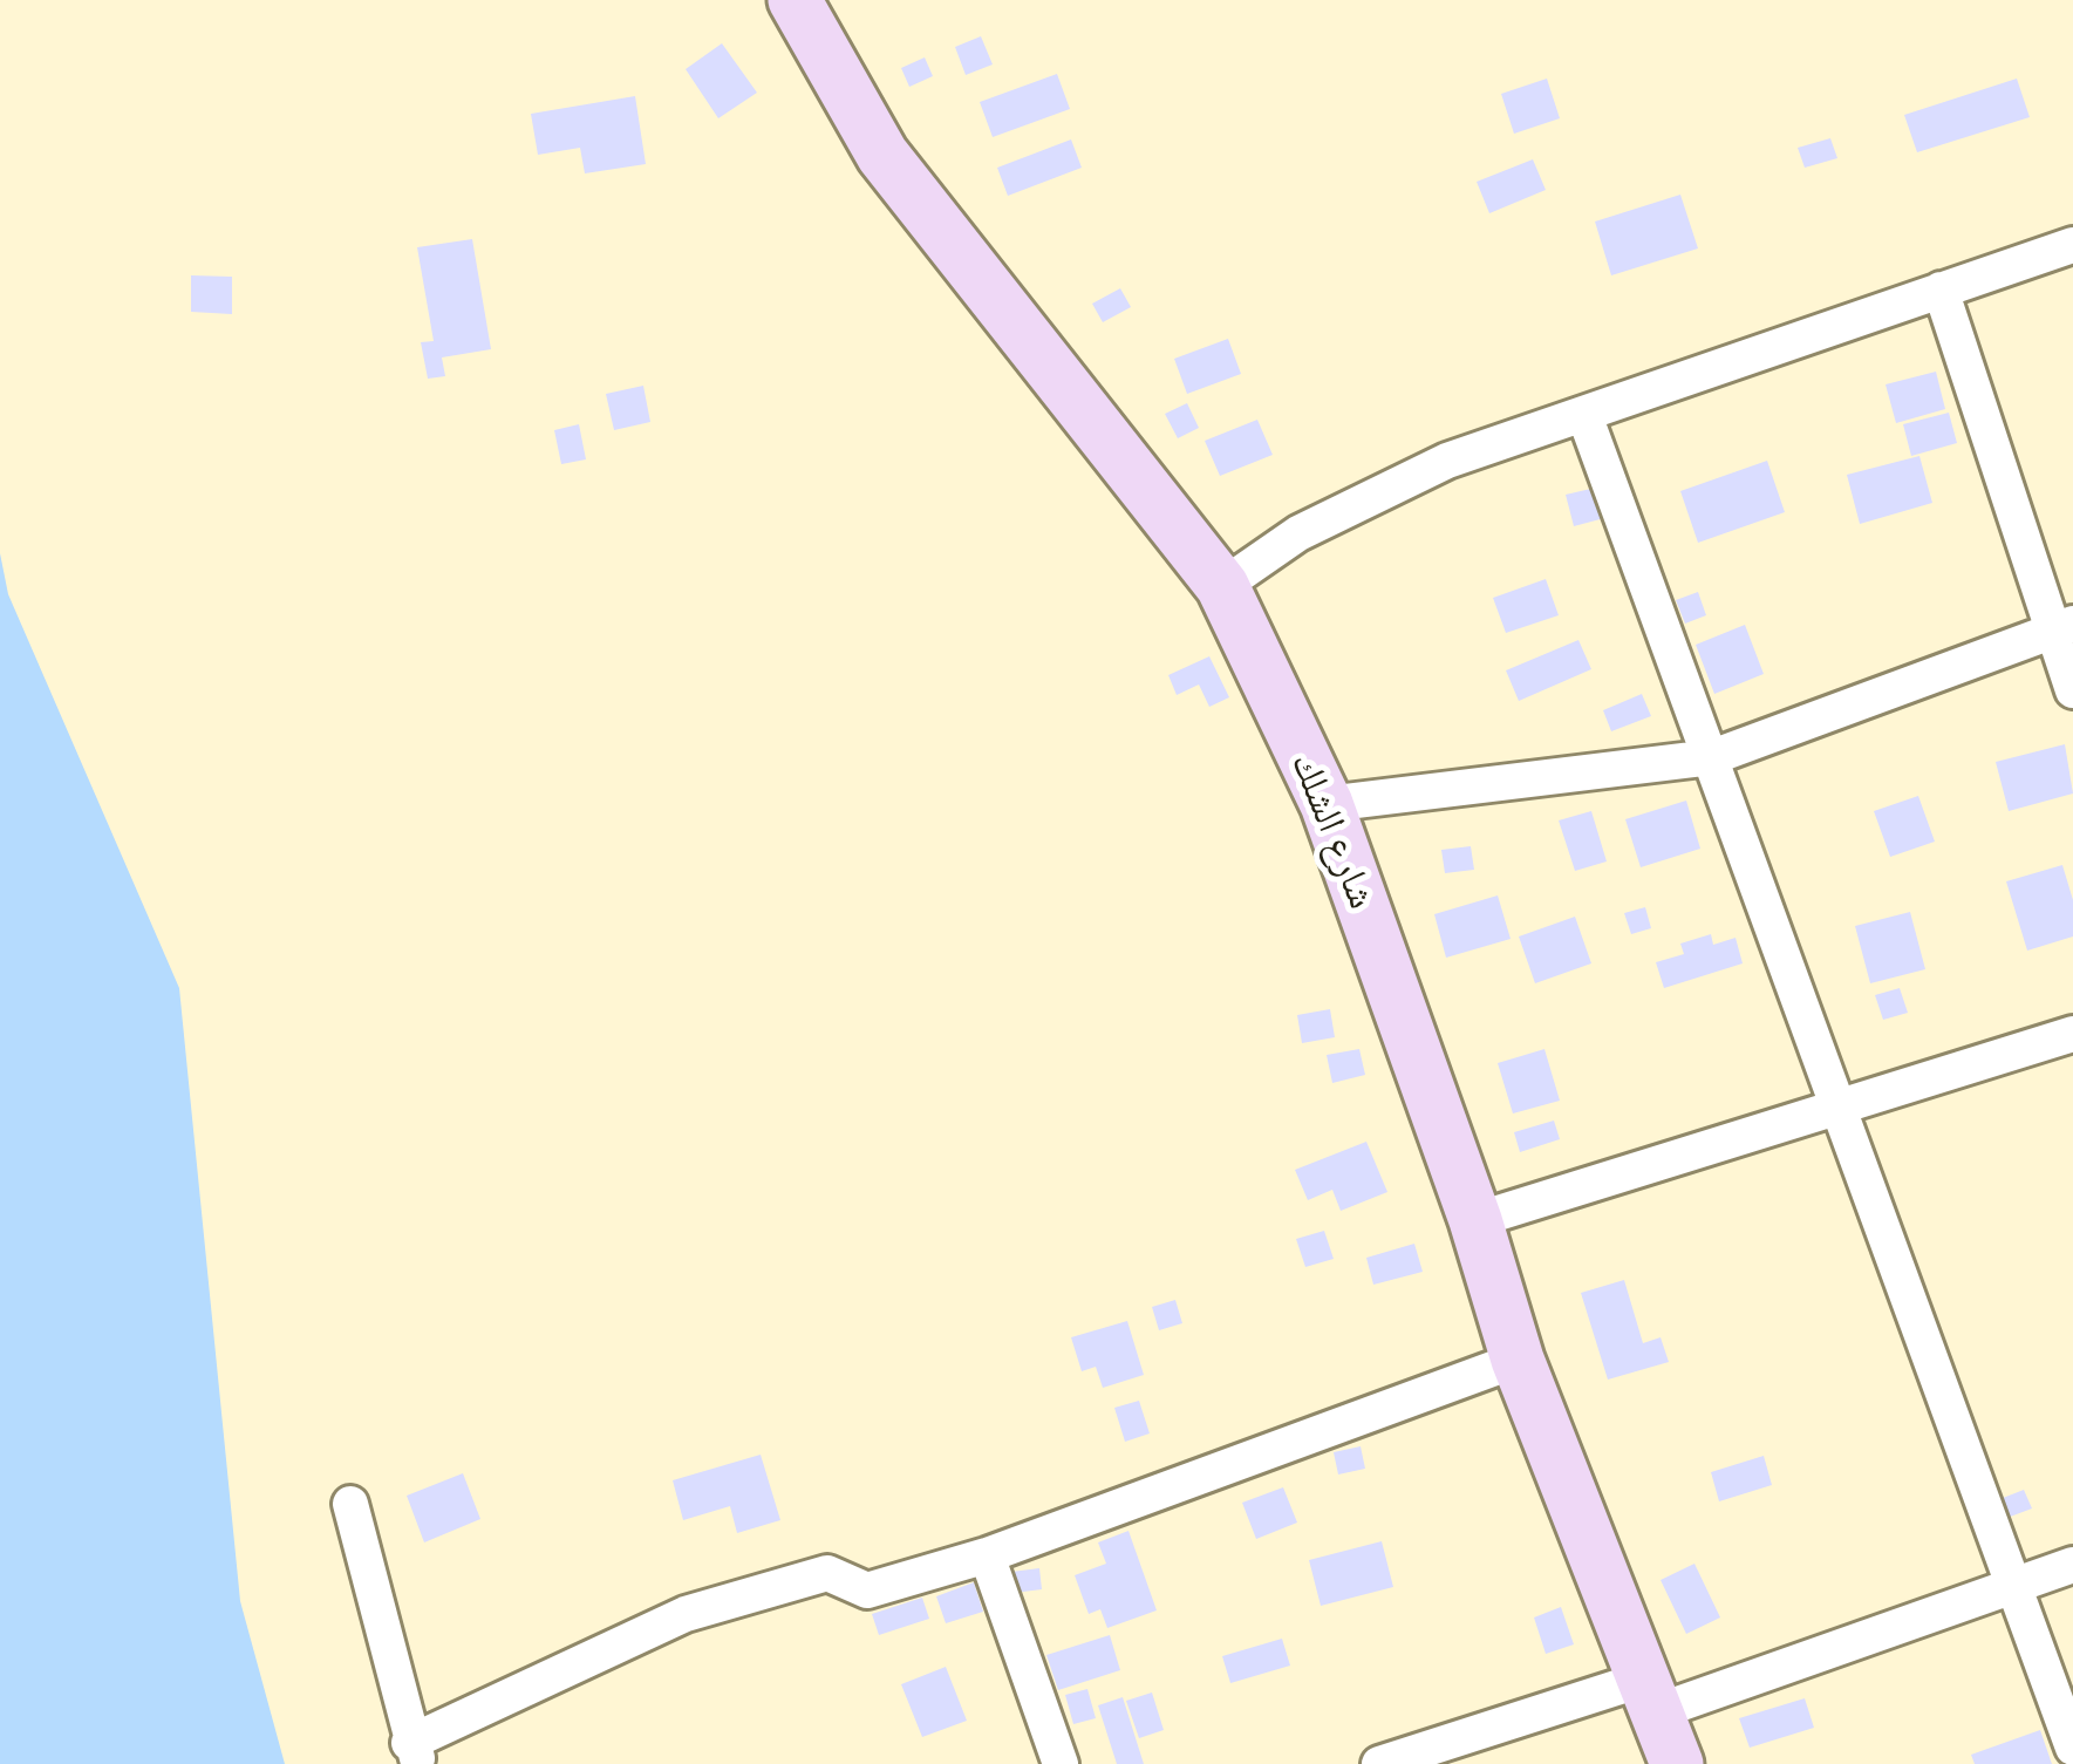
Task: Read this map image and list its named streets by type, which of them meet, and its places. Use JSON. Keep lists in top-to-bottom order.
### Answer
{
  "streets": {
    "street": ["شارع الشلك"]
  }
}
